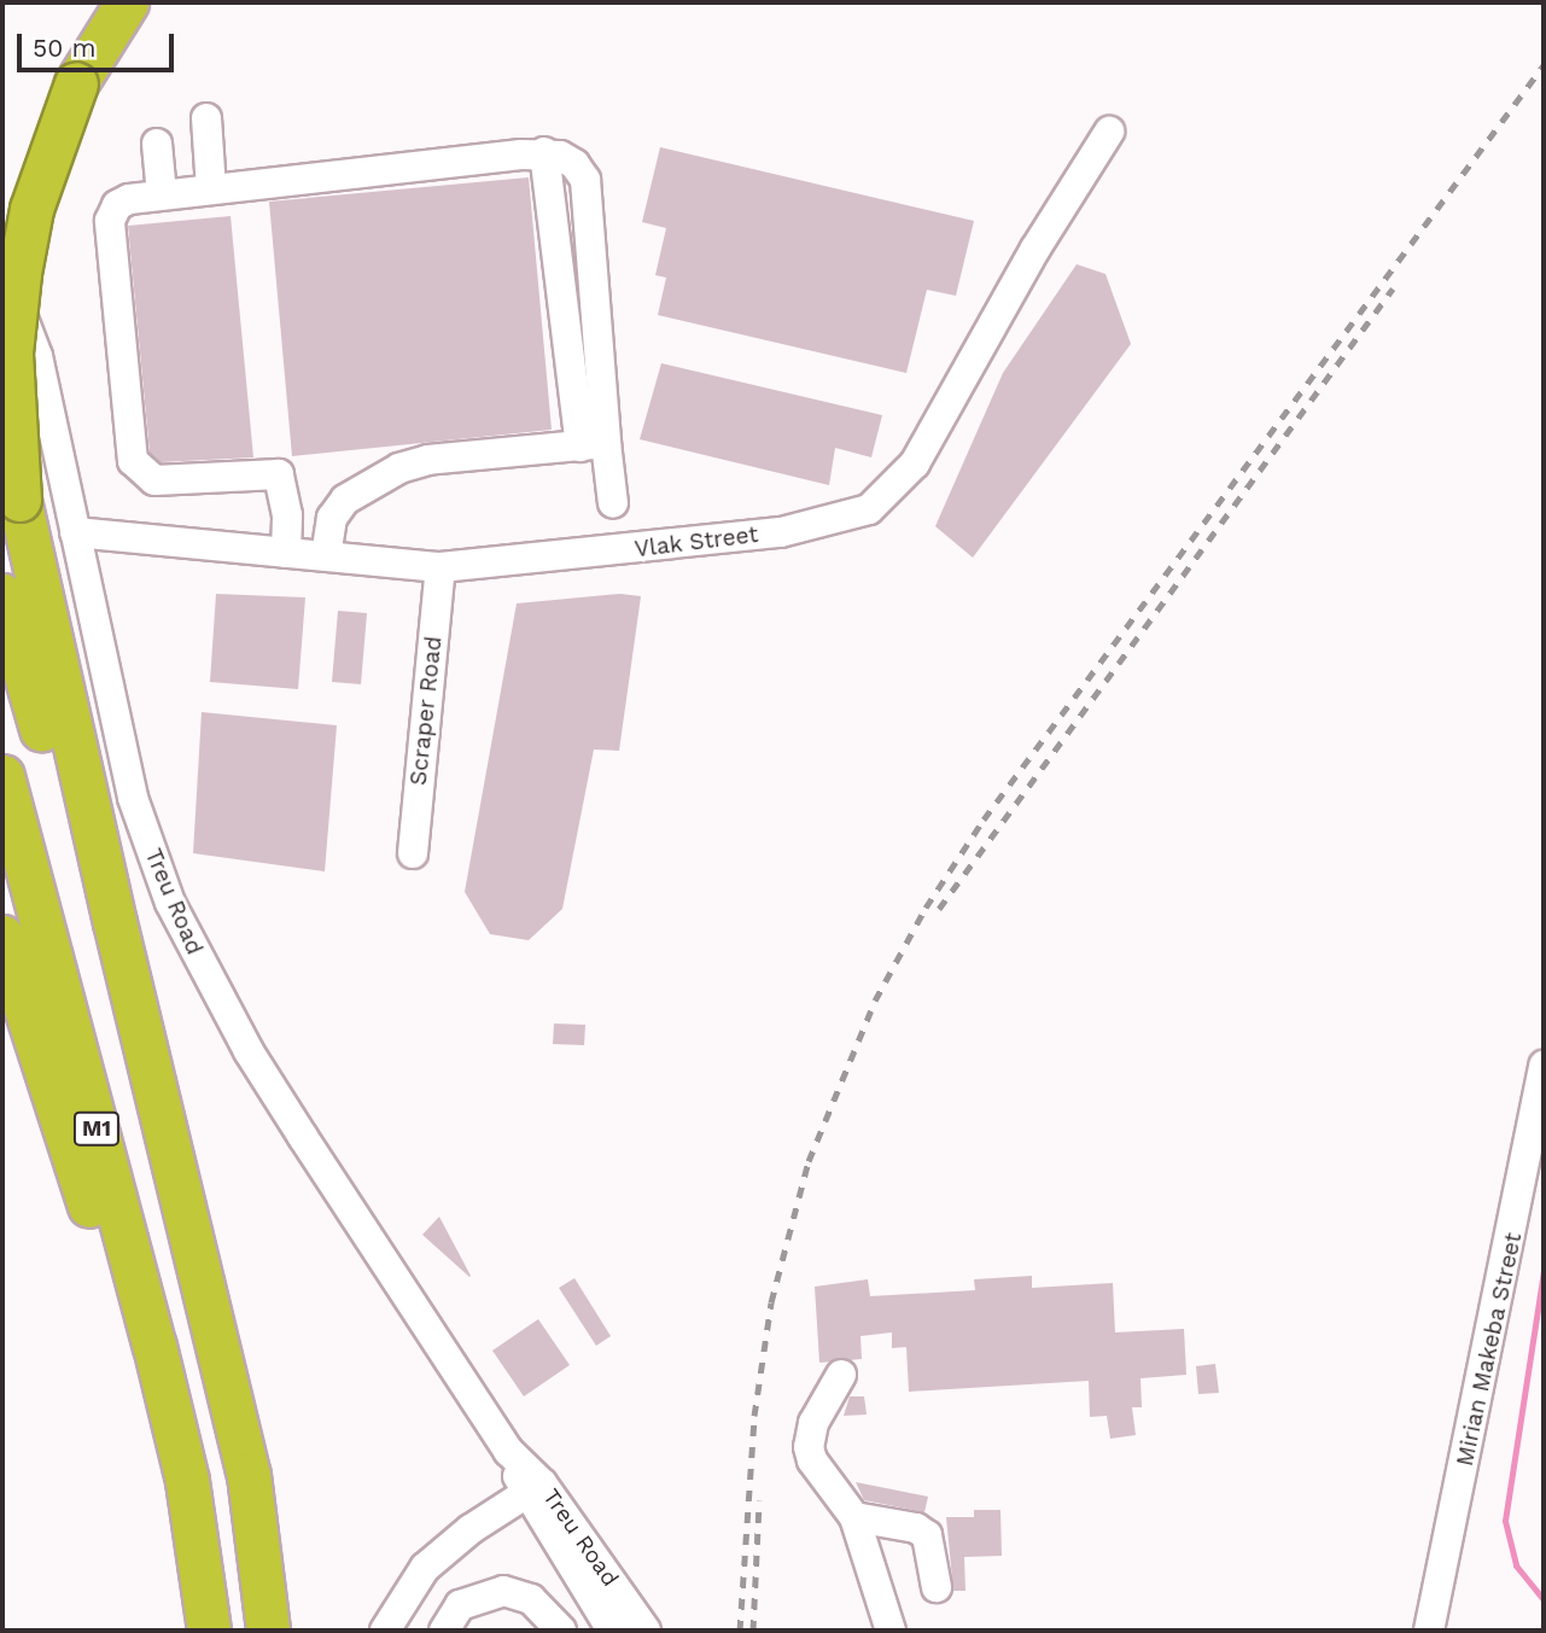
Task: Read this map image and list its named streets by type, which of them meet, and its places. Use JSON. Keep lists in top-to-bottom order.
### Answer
{
  "streets": {
    "highway": ["M1"],
    "street": [
      "Vlak Street",
      "Scraper Road",
      "Treu Road",
      "Mirian Makeba Street"
    ]
  },
  "crossings": [
    ["Vlak Street", "Scraper Road"],
    ["Vlak Street", "Treu Road"]
  ],
  "scale_bar": "50 m"
}
